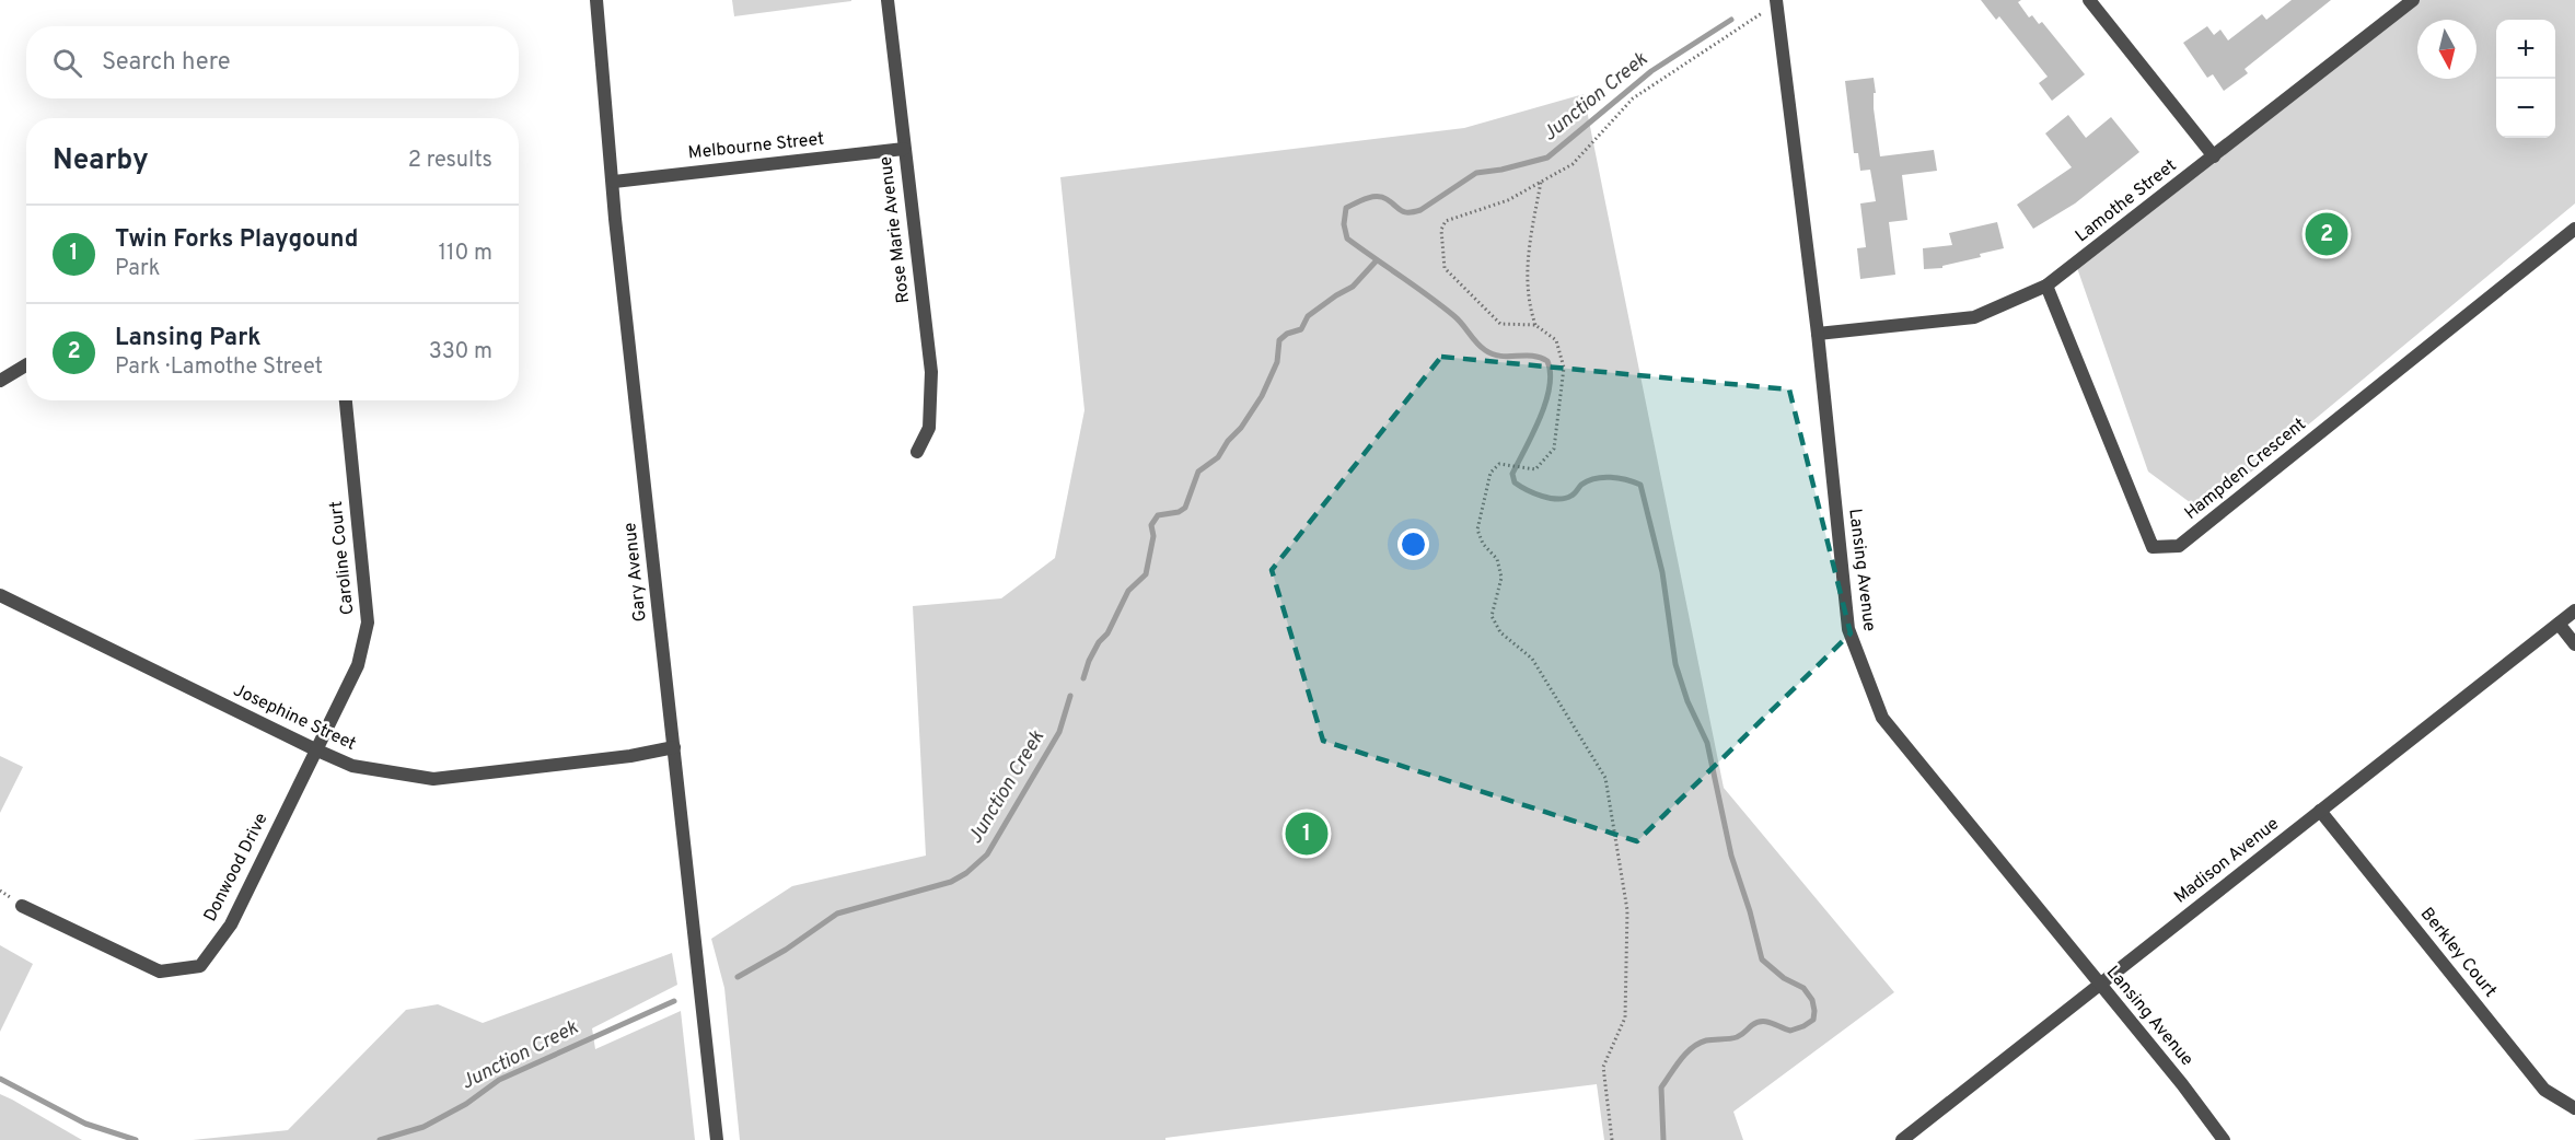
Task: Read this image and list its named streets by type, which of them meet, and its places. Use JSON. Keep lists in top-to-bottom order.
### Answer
{
  "streets": {
    "street": [
      "Melbourne Street",
      "Lamothe Street",
      "Rose Marie Avenue",
      "Hampden Crescent",
      "Caroline Court",
      "Lansing Avenue",
      "Gary Avenue",
      "Josephine Street",
      "Madison Avenue",
      "Donwood Drive",
      "Berkley Court"
    ]
  },
  "crossings": [
    ["Melbourne Street", "Rose Marie Avenue"],
    ["Melbourne Street", "Gary Avenue"],
    ["Lamothe Street", "Hampden Crescent"],
    ["Lamothe Street", "Lansing Avenue"],
    ["Caroline Court", "Josephine Street"],
    ["Caroline Court", "Donwood Drive"],
    ["Lansing Avenue", "Madison Avenue"],
    ["Gary Avenue", "Josephine Street"],
    ["Josephine Street", "Donwood Drive"],
    ["Madison Avenue", "Berkley Court"]
  ],
  "water": ["Junction Creek"],
  "north": "bottom",
  "page": {
    "map_buttons": ["+", "−"],
    "search": "Search here",
    "heading": ["Nearby", "2 results"],
    "list": [
      {
        "mark": "1",
        "name": "Twin Forks Playgound",
        "note": "Park",
        "value": "110 m"
      },
      {
        "mark": "2",
        "name": "Lansing Park",
        "note": "Park · Lamothe Street",
        "value": "330 m"
      }
    ],
    "pins": ["2", "1"]
  }
}
